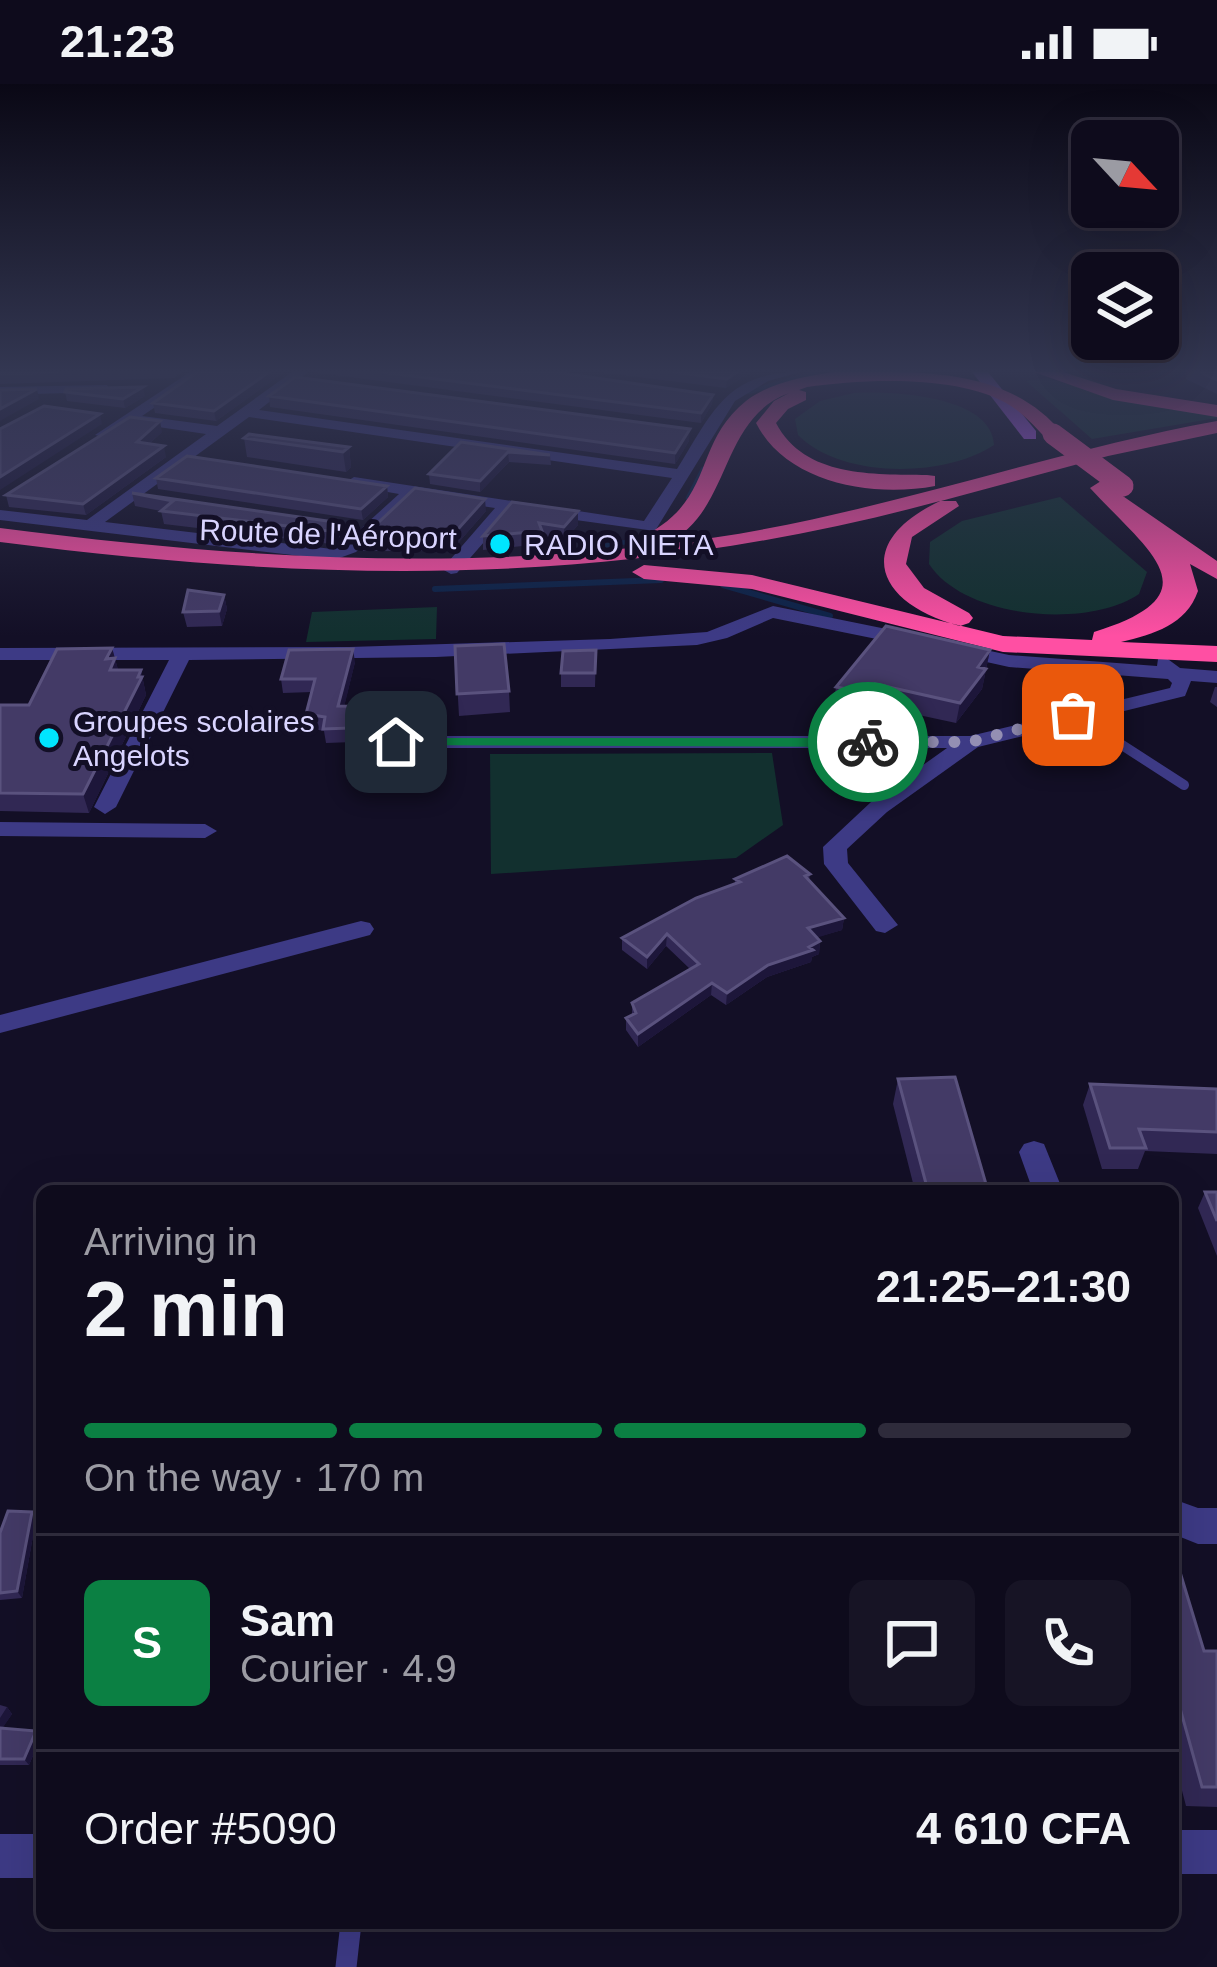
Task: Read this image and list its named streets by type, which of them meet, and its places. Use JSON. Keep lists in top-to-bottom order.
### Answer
{
  "streets": {
    "highway": ["Route de l'Aéroport"]
  },
  "places": ["RADIO NIETA", "Groupes scolaires Angelots"],
  "north": "bottom right",
  "page": {
    "status": "21:23",
    "heading": ["2 min", "Arriving in", "21:25–21:30"],
    "panel": [
      "Sam",
      "Courier · 4.9",
      "Order #5090",
      "4 610 CFA"
    ],
    "bar": "On the way · 170 m",
    "round": "S"
  }
}
